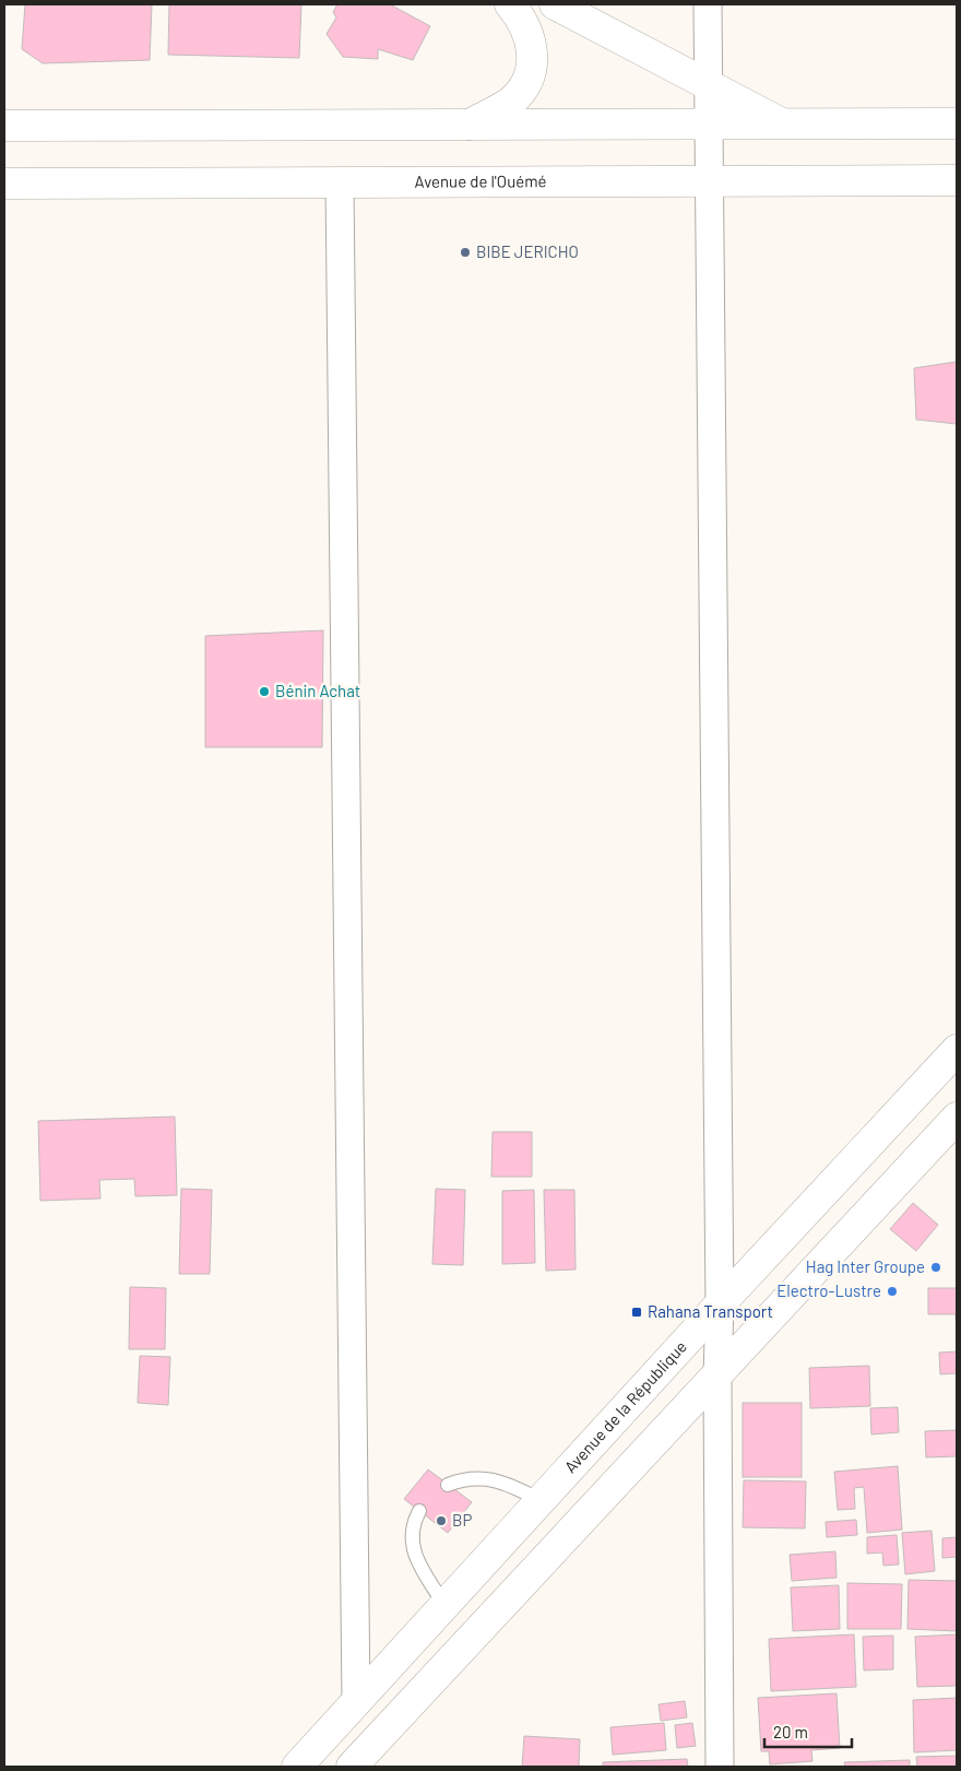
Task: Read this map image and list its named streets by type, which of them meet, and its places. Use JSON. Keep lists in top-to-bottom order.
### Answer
{
  "streets": {
    "main road": ["Avenue de l'Ouémé", "Avenue de la République"]
  },
  "places": {
    "other": [
      "BIBE JERICHO",
      "Bénin Achat",
      "Hag Inter Groupe",
      "Electro-Lustre",
      "BP"
    ],
    "transit": ["Rahana Transport"]
  },
  "scale_bar": "20 m"
}
